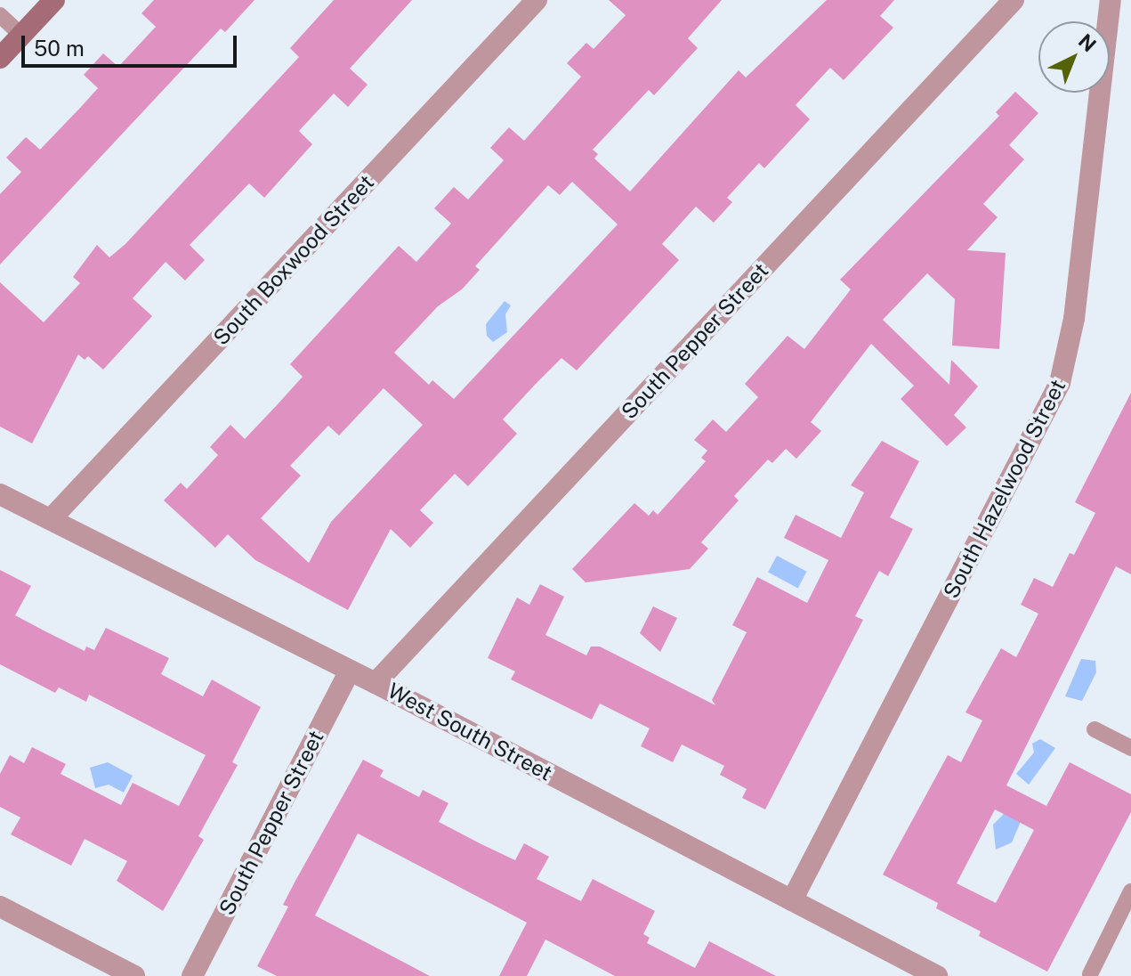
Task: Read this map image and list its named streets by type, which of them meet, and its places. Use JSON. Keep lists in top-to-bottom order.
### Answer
{
  "streets": {
    "street": [
      "South Boxwood Street",
      "South Pepper Street",
      "South Hazelwood Street",
      "West South Street"
    ]
  },
  "crossings": [
    ["South Boxwood Street", "West South Street"],
    ["South Pepper Street", "West South Street"],
    ["South Hazelwood Street", "West South Street"]
  ],
  "scale_bar": "50 m",
  "north": "top right"
}
